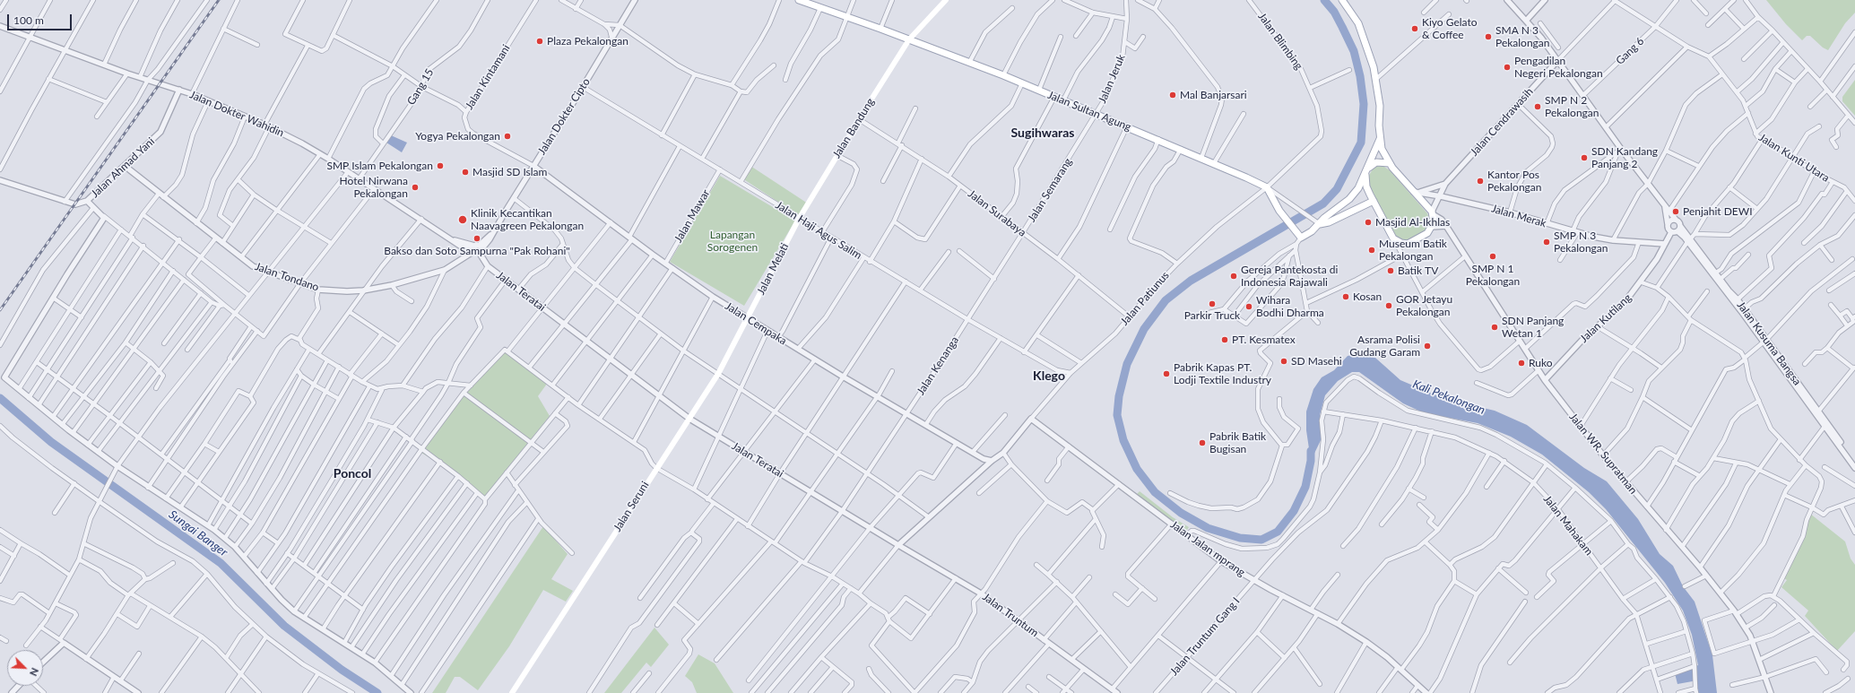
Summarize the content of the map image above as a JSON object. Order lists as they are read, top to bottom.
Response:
{
  "streets": {
    "main road": [
      "Jalan Sultan Agung",
      "Jalan Bandung",
      "Jalan Melati",
      "Jalan Seruni"
    ],
    "street": [
      "Jalan Blimbing",
      "Gang 6",
      "Jalan Kintamani",
      "Jalan Jeruk",
      "Gang 15",
      "Jalan Dokter Wahidin",
      "Jalan Dokter Cipto",
      "Jalan Cendrawasih",
      "Jalan Kunti Utara",
      "Jalan Ahmad Yani",
      "Jalan Semarang",
      "Jalan Surabaya",
      "Jalan Mawar",
      "Jalan Merak",
      "Jalan Haji Agus Salim",
      "Jalan Tondano",
      "Jalan Teratai",
      "Jalan Patiunus",
      "Jalan Kutilang",
      "Jalan Cempaka",
      "Jalan Kusuma Bangsa",
      "Jalan Kenanga",
      "Jalan WR. Supratman",
      "Jalan Mahakam",
      "Jalan Jalan mprang",
      "Jalan Truntum",
      "Jalan Truntum Gang I"
    ]
  },
  "crossings": [
    ["Jalan Blimbing", "Jalan Sultan Agung"],
    ["Jalan Blimbing", "Jalan Patiunus"],
    ["Gang 6", "Jalan Kunti Utara"],
    ["Gang 6", "Jalan Kusuma Bangsa"],
    ["Jalan Kintamani", "Jalan Dokter Cipto"],
    ["Jalan Kintamani", "Jalan Cempaka"],
    ["Jalan Jeruk", "Jalan Sultan Agung"],
    ["Jalan Jeruk", "Jalan Semarang"],
    ["Gang 15", "Jalan Dokter Wahidin"],
    ["Jalan Sultan Agung", "Jalan Bandung"],
    ["Jalan Sultan Agung", "Jalan Semarang"],
    ["Jalan Sultan Agung", "Jalan Patiunus"],
    ["Jalan Dokter Wahidin", "Jalan Dokter Cipto"],
    ["Jalan Dokter Wahidin", "Jalan Ahmad Yani"],
    ["Jalan Dokter Wahidin", "Jalan Tondano"],
    ["Jalan Dokter Wahidin", "Jalan Teratai"],
    ["Jalan Dokter Cipto", "Jalan Haji Agus Salim"],
    ["Jalan Dokter Cipto", "Jalan Tondano"],
    ["Jalan Dokter Cipto", "Jalan Teratai"],
    ["Jalan Dokter Cipto", "Jalan Cempaka"],
    ["Jalan Cendrawasih", "Jalan Merak"],
    ["Jalan Cendrawasih", "Jalan Kusuma Bangsa"],
    ["Jalan Cendrawasih", "Jalan WR. Supratman"],
    ["Jalan Bandung", "Jalan Surabaya"],
    ["Jalan Bandung", "Jalan Haji Agus Salim"],
    ["Jalan Bandung", "Jalan Melati"],
    ["Jalan Ahmad Yani", "Jalan Tondano"],
    ["Jalan Semarang", "Jalan Surabaya"],
    ["Jalan Semarang", "Jalan Haji Agus Salim"],
    ["Jalan Semarang", "Jalan Kenanga"],
    ["Jalan Surabaya", "Jalan Patiunus"],
    ["Jalan Mawar", "Jalan Haji Agus Salim"],
    ["Jalan Mawar", "Jalan Cempaka"],
    ["Jalan Merak", "Jalan Kutilang"],
    ["Jalan Haji Agus Salim", "Jalan Melati"],
    ["Jalan Haji Agus Salim", "Jalan Patiunus"],
    ["Jalan Haji Agus Salim", "Jalan Kenanga"],
    ["Jalan Melati", "Jalan Cempaka"],
    ["Jalan Melati", "Jalan Seruni"],
    ["Jalan Tondano", "Jalan Teratai"],
    ["Jalan Teratai", "Jalan Kenanga"],
    ["Jalan Teratai", "Jalan Seruni"],
    ["Jalan Teratai", "Jalan Truntum"],
    ["Jalan Patiunus", "Jalan Jalan mprang"],
    ["Jalan Kutilang", "Jalan WR. Supratman"],
    ["Jalan Cempaka", "Jalan Kenanga"],
    ["Jalan Cempaka", "Jalan Seruni"],
    ["Jalan Mahakam", "Jalan Truntum Gang I"],
    ["Jalan Jalan mprang", "Jalan Truntum Gang I"]
  ],
  "districts": ["Sugihwaras", "Klego", "Poncol"],
  "water": ["Kali Pekalongan", "Sungai Banger"],
  "parks": ["Lapangan Sorogenen"],
  "places": [
    "Kiyo Gelato & Coffee",
    "SMA N 3 Pekalongan",
    "Plaza Pekalongan",
    "Pengadilan Negeri Pekalongan",
    "Mal Banjarsari",
    "SMP N 2 Pekalongan",
    "Yogya Pekalongan",
    "SDN Kandang Panjang 2",
    "SMP Islam Pekalongan",
    "Masjid SD Islam",
    "Kantor Pos Pekalongan",
    "Hotel Nirwana Pekalongan",
    "Penjahit DEWI",
    "Klinik Kecantikan Naavagreen Pekalongan",
    "Masjid Al-Ikhlas",
    "Bakso dan Soto Sampurna \"Pak Rohani\"",
    "SMP N 3 Pekalongan",
    "Museum Batik Pekalongan",
    "SMP N 1 Pekalongan",
    "Batik TV",
    "Gereja Pantekosta di Indonesia Rajawali",
    "Kosan",
    "Parkir Truck",
    "GOR Jetayu Pekalongan",
    "Wihara Bodhi Dharma",
    "SDN Panjang Wetan 1",
    "PT. Kesmatex",
    "Asrama Polisi Gudang Garam",
    "SD Masehi",
    "Ruko",
    "Pabrik Kapas PT. Lodji Textile Industry",
    "Pabrik Batik Bugisan"
  ],
  "scale_bar": "100 m",
  "north": "bottom right"
}
